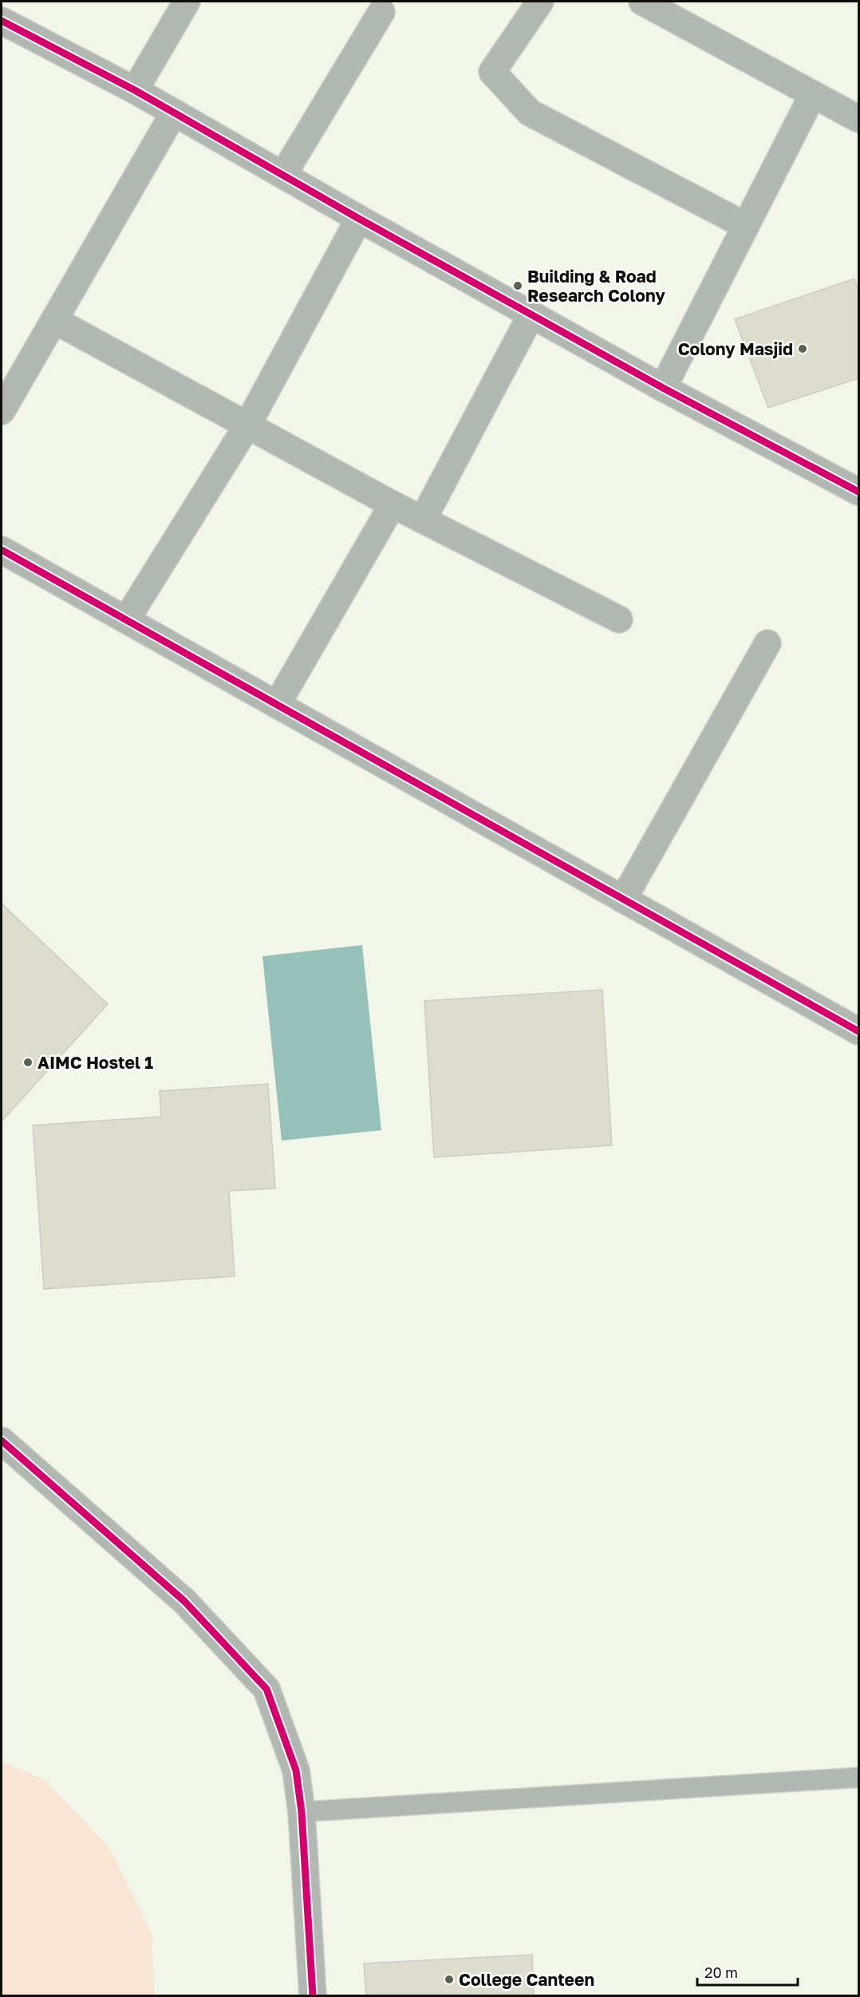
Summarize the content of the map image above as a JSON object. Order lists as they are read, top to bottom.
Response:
{
  "places": [
    "Building & Road Research Colony",
    "Colony Masjid",
    "AIMC Hostel 1",
    "College Canteen"
  ],
  "scale_bar": "20 m"
}
